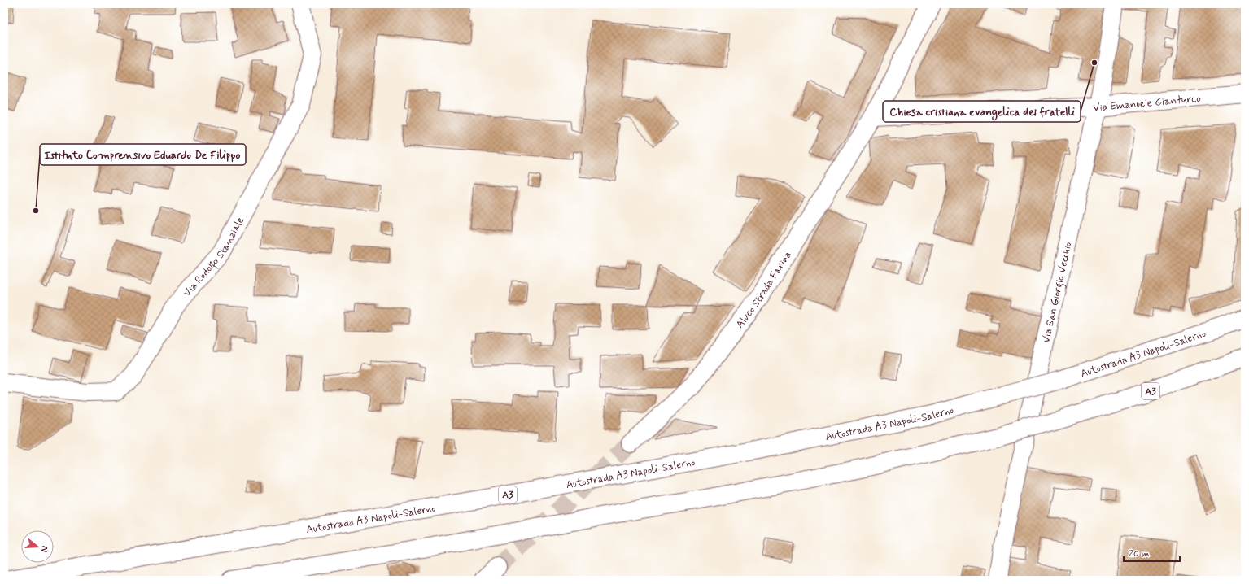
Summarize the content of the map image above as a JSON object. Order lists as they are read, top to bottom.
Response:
{
  "streets": {
    "main road": [
      "Via Emanuele Gianturco",
      "Via Rodolfo Stanziale",
      "Alveo Strada Farina",
      "Via San Giorgio Vecchio",
      "Autostrada A3 Napoli-Salerno",
      "A3"
    ]
  },
  "crossings": [
    ["Via Emanuele Gianturco", "Alveo Strada Farina"],
    ["Via Emanuele Gianturco", "Via San Giorgio Vecchio"]
  ],
  "places": ["Chiesa cristiana evangelica dei fratelli", "Istituto Comprensivo Eduardo De Filippo"],
  "scale_bar": "20 m",
  "north": "right"
}
